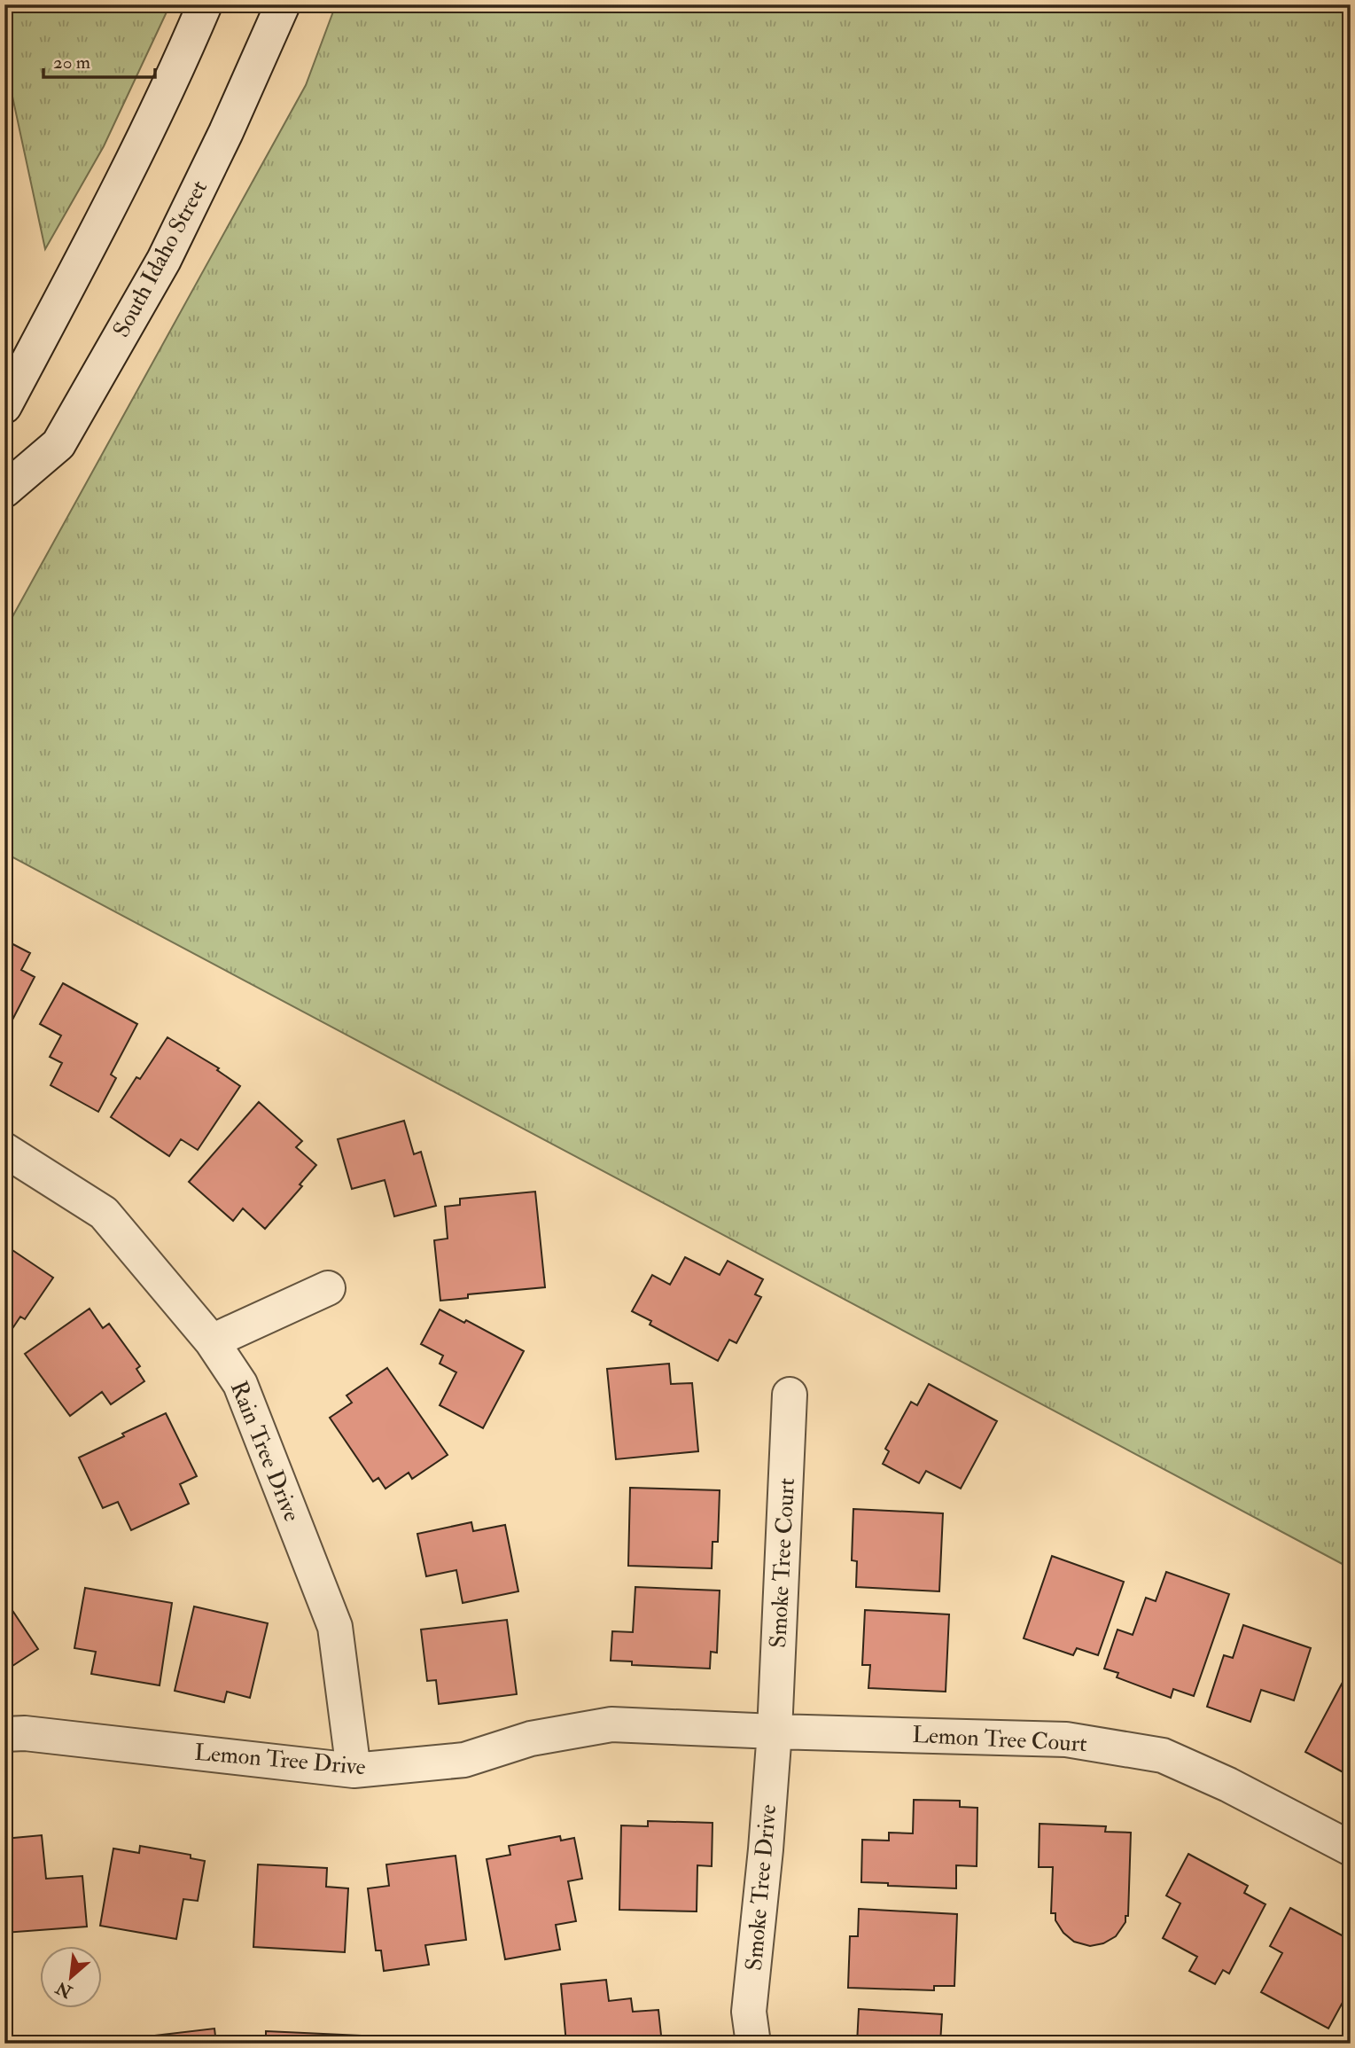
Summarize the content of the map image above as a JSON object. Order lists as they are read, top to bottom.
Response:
{
  "streets": {
    "street": [
      "South Idaho Street",
      "Rain Tree Drive",
      "Smoke Tree Court",
      "Lemon Tree Court",
      "Lemon Tree Drive",
      "Smoke Tree Drive"
    ]
  },
  "crossings": [
    ["Rain Tree Drive", "Lemon Tree Drive"],
    ["Smoke Tree Court", "Lemon Tree Court"],
    ["Smoke Tree Court", "Lemon Tree Drive"],
    ["Smoke Tree Court", "Smoke Tree Drive"],
    ["Lemon Tree Court", "Lemon Tree Drive"],
    ["Lemon Tree Court", "Smoke Tree Drive"],
    ["Lemon Tree Drive", "Smoke Tree Drive"]
  ],
  "scale_bar": "20 m",
  "north": "bottom left"
}
